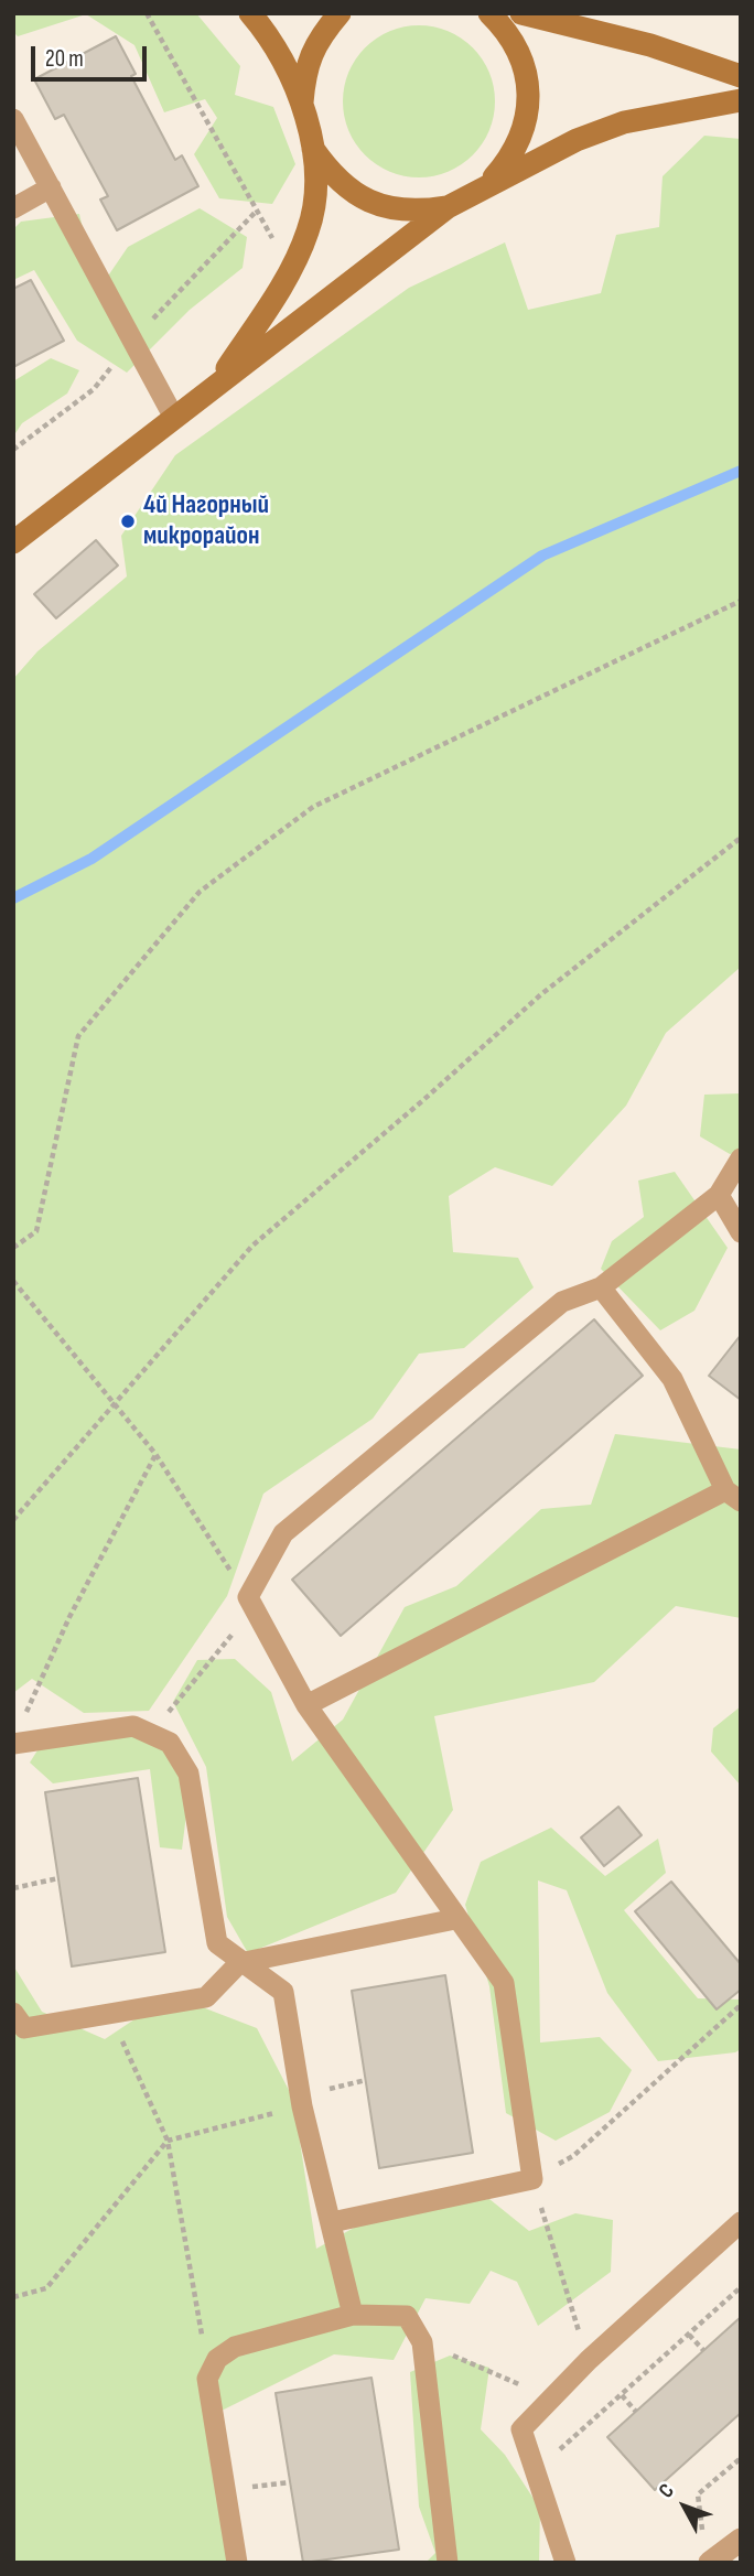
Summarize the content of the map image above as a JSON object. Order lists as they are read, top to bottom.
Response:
{
  "places": ["4й Нагорный микрорайон"],
  "scale_bar": "20 m",
  "north": "top left"
}
